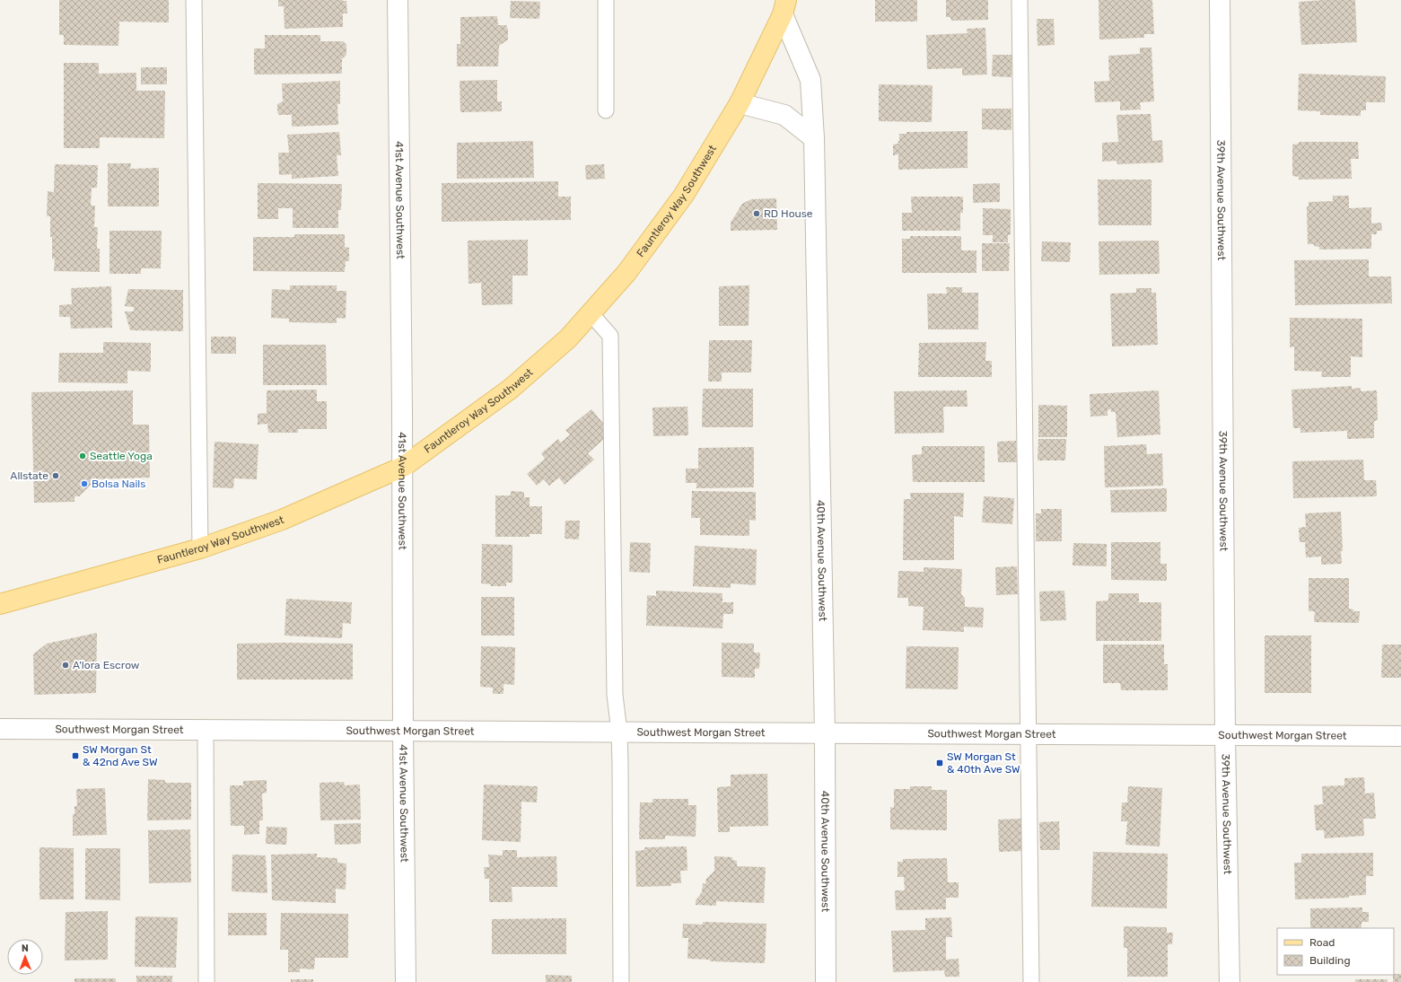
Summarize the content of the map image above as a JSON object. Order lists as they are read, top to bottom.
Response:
{
  "streets": {
    "main road": ["Fauntleroy Way Southwest"],
    "street": [
      "41st Avenue Southwest",
      "39th Avenue Southwest",
      "40th Avenue Southwest",
      "Southwest Morgan Street"
    ]
  },
  "crossings": [
    ["41st Avenue Southwest", "Fauntleroy Way Southwest"],
    ["41st Avenue Southwest", "Southwest Morgan Street"],
    ["Fauntleroy Way Southwest", "40th Avenue Southwest"],
    ["39th Avenue Southwest", "Southwest Morgan Street"],
    ["40th Avenue Southwest", "Southwest Morgan Street"]
  ],
  "places": {
    "other": [
      "RD House",
      "Seattle Yoga",
      "Allstate",
      "Bolsa Nails",
      "A'lora Escrow"
    ],
    "transit": ["SW Morgan St & 42nd Ave SW", "SW Morgan St & 40th Ave SW"]
  },
  "legend": ["Road", "Building"],
  "north": "top"
}
